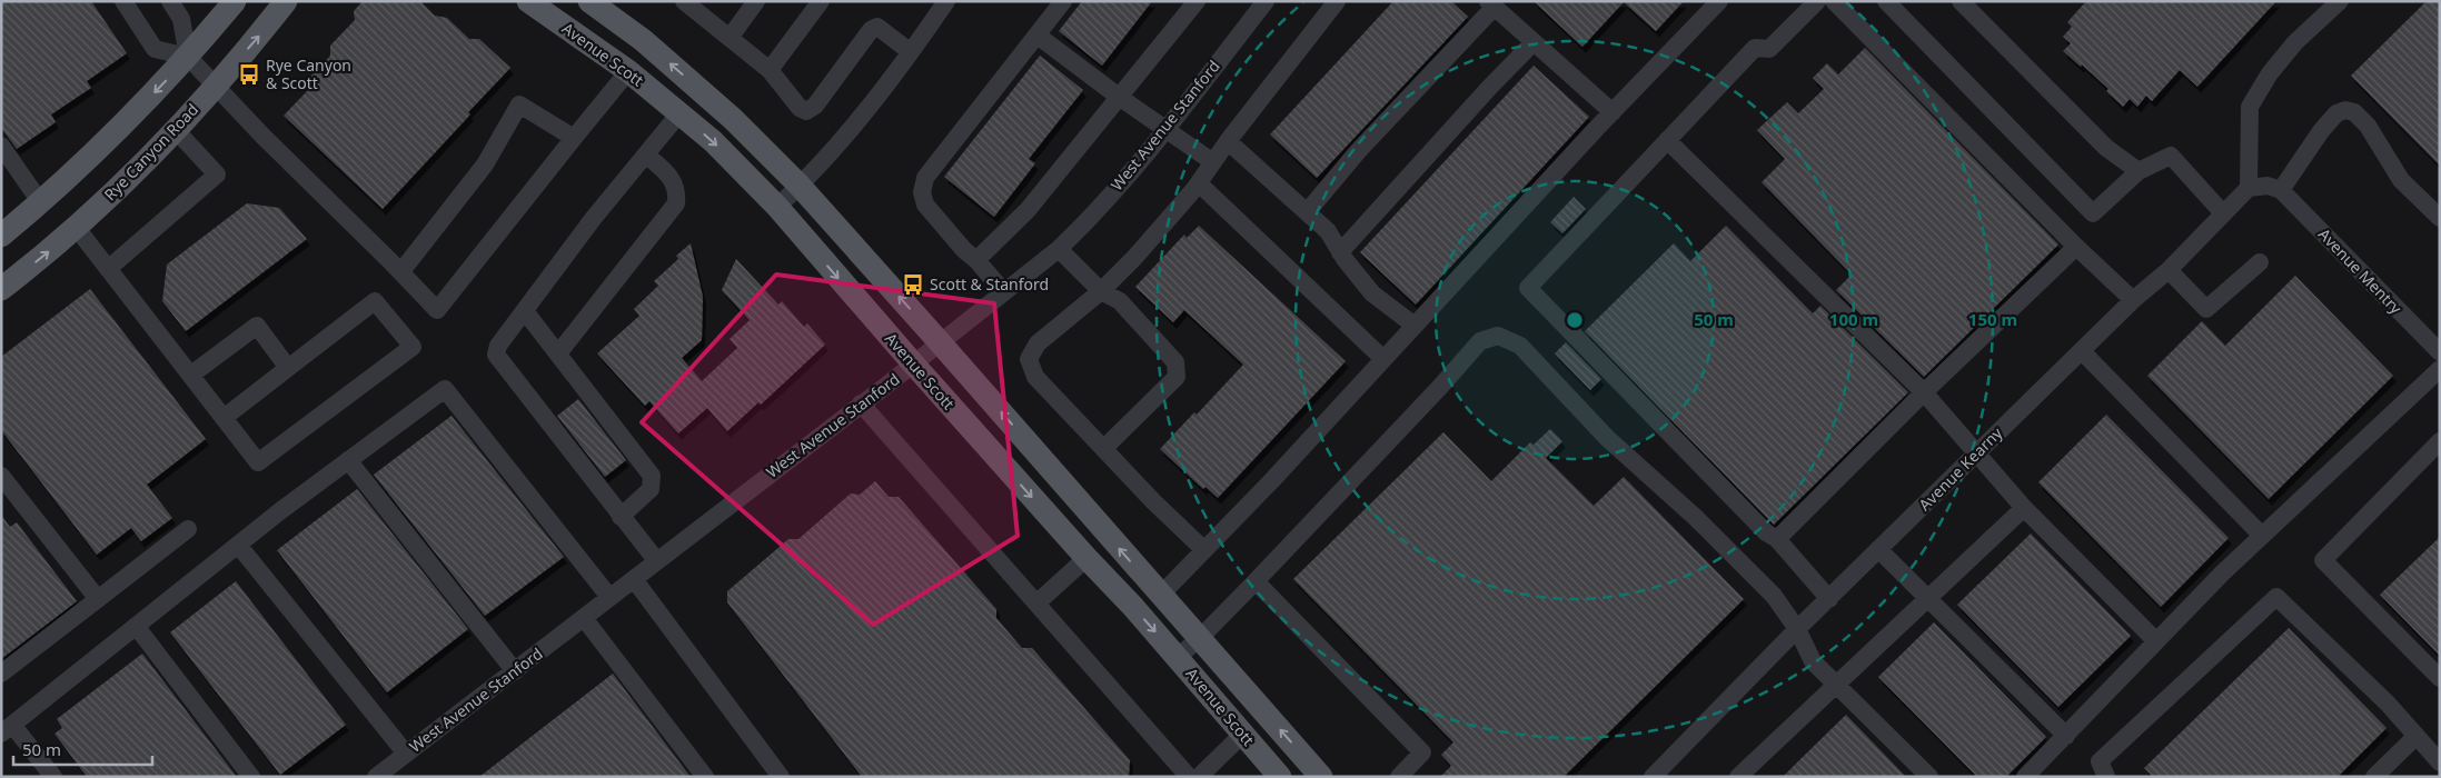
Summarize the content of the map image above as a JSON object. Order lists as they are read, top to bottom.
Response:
{
  "streets": {
    "main road": ["Avenue Scott", "Rye Canyon Road"],
    "street": ["West Avenue Stanford", "Avenue Mentry", "Avenue Kearny"]
  },
  "crossings": [
    ["Avenue Scott", "West Avenue Stanford"]
  ],
  "places": {
    "bus stop": ["Rye Canyon & Scott", "Scott & Stanford"]
  },
  "scale_bar": "50 m",
  "rings": ["50 m", "100 m", "150 m"]
}
